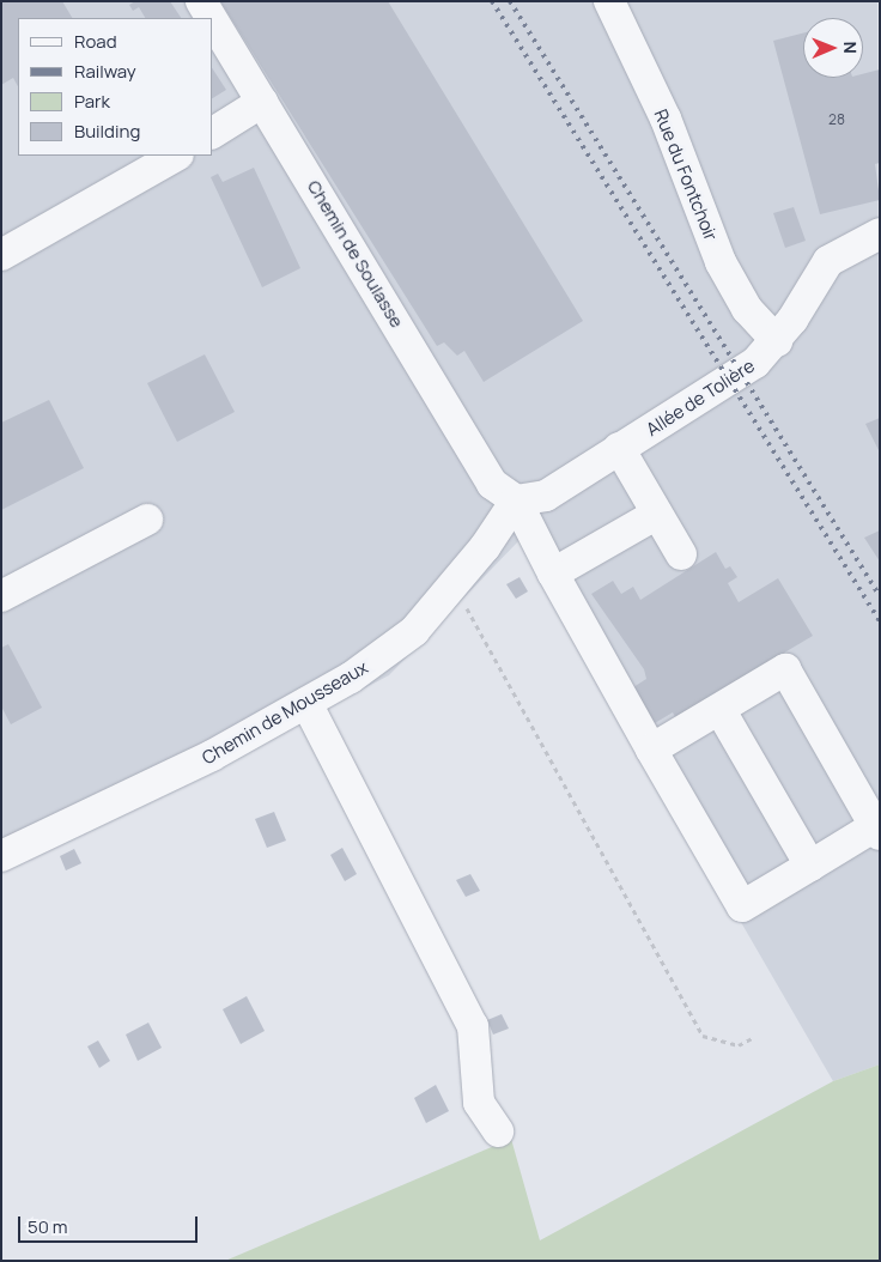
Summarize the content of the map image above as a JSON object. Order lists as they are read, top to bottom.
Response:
{
  "streets": {
    "street": [
      "Rue du Fontchoir",
      "Chemin de Soulasse",
      "Allée de Tolière",
      "Chemin de Mousseaux"
    ]
  },
  "crossings": [
    ["Rue du Fontchoir", "Allée de Tolière"],
    ["Chemin de Soulasse", "Allée de Tolière"],
    ["Chemin de Soulasse", "Chemin de Mousseaux"],
    ["Allée de Tolière", "Chemin de Mousseaux"]
  ],
  "house_numbers": ["28"],
  "legend": [
    "Road",
    "Railway",
    "Park",
    "Building"
  ],
  "scale_bar": "50 m",
  "north": "right"
}
